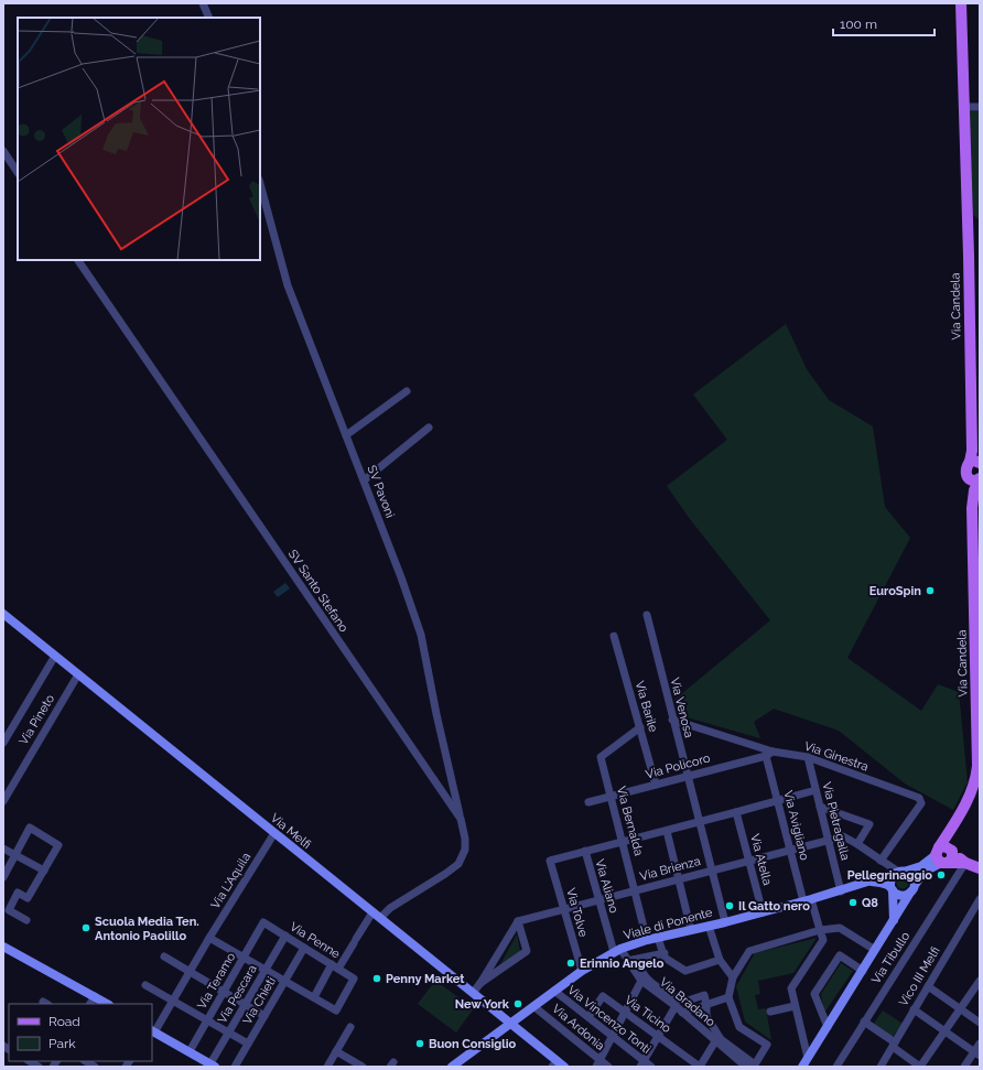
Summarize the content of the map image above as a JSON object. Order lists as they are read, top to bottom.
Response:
{
  "streets": {
    "main road": ["Via Candela", "Via Melfi", "Viale di Ponente"],
    "street": [
      "SV Pavoni",
      "SV Santo Stefano",
      "Via Barile",
      "Via Venosa",
      "Via Pineto",
      "Via Ginestra",
      "Via Policoro",
      "Via Bernalda",
      "Via Pietragalla",
      "Via Avigliano",
      "Via Atella",
      "Via Brienza",
      "Via L'Aquila",
      "Via Aliano",
      "Via Tolve",
      "Via Penne",
      "Via Tibullo",
      "Vico III Melfi",
      "Via Teramo",
      "Via Pescara",
      "Via Chieti",
      "Via Bradano",
      "Via Ticino",
      "Via Vincenzo Tonti",
      "Via Ardonia"
    ]
  },
  "crossings": [
    ["Via Candela", "Viale di Ponente"],
    ["SV Pavoni", "SV Santo Stefano"],
    ["SV Santo Stefano", "Via Melfi"],
    ["SV Santo Stefano", "Via Penne"],
    ["Via Barile", "Via Policoro"],
    ["Via Barile", "Via Bernalda"],
    ["Via Venosa", "Via Ginestra"],
    ["Via Venosa", "Via Policoro"],
    ["Via Venosa", "Via Brienza"],
    ["Via Pineto", "Via Melfi"],
    ["Via Ginestra", "Via Policoro"],
    ["Via Ginestra", "Via Pietragalla"],
    ["Via Ginestra", "Via Avigliano"],
    ["Via Ginestra", "Via Brienza"],
    ["Via Policoro", "Via Bernalda"],
    ["Via Policoro", "Via Avigliano"],
    ["Via Bernalda", "Via Brienza"],
    ["Via Bernalda", "Viale di Ponente"],
    ["Via Pietragalla", "Via Brienza"],
    ["Via Pietragalla", "Viale di Ponente"],
    ["Via Avigliano", "Via Brienza"],
    ["Via Avigliano", "Viale di Ponente"],
    ["Via Melfi", "Via L'Aquila"],
    ["Via Melfi", "Viale di Ponente"],
    ["Via Atella", "Via Brienza"],
    ["Via Atella", "Viale di Ponente"],
    ["Via Brienza", "Via Aliano"],
    ["Via Brienza", "Via Tolve"],
    ["Via Brienza", "Viale di Ponente"],
    ["Via Aliano", "Via Tolve"],
    ["Via Aliano", "Viale di Ponente"],
    ["Via Aliano", "Via Bradano"],
    ["Via Tolve", "Viale di Ponente"],
    ["Viale di Ponente", "Via Bradano"],
    ["Viale di Ponente", "Via Vincenzo Tonti"],
    ["Viale di Ponente", "Via Ardonia"],
    ["Via Penne", "Via Teramo"],
    ["Via Penne", "Via Pescara"],
    ["Via Penne", "Via Chieti"],
    ["Via Ticino", "Via Vincenzo Tonti"]
  ],
  "places": [
    "EuroSpin",
    "Pellegrinaggio",
    "Q8",
    "Il Gatto nero",
    "Scuola Media Ten. Antonio Paolillo",
    "Erinnio Angelo",
    "Penny Market",
    "New York",
    "Buon Consiglio"
  ],
  "legend": ["Road", "Park"],
  "scale_bar": "100 m"
}
